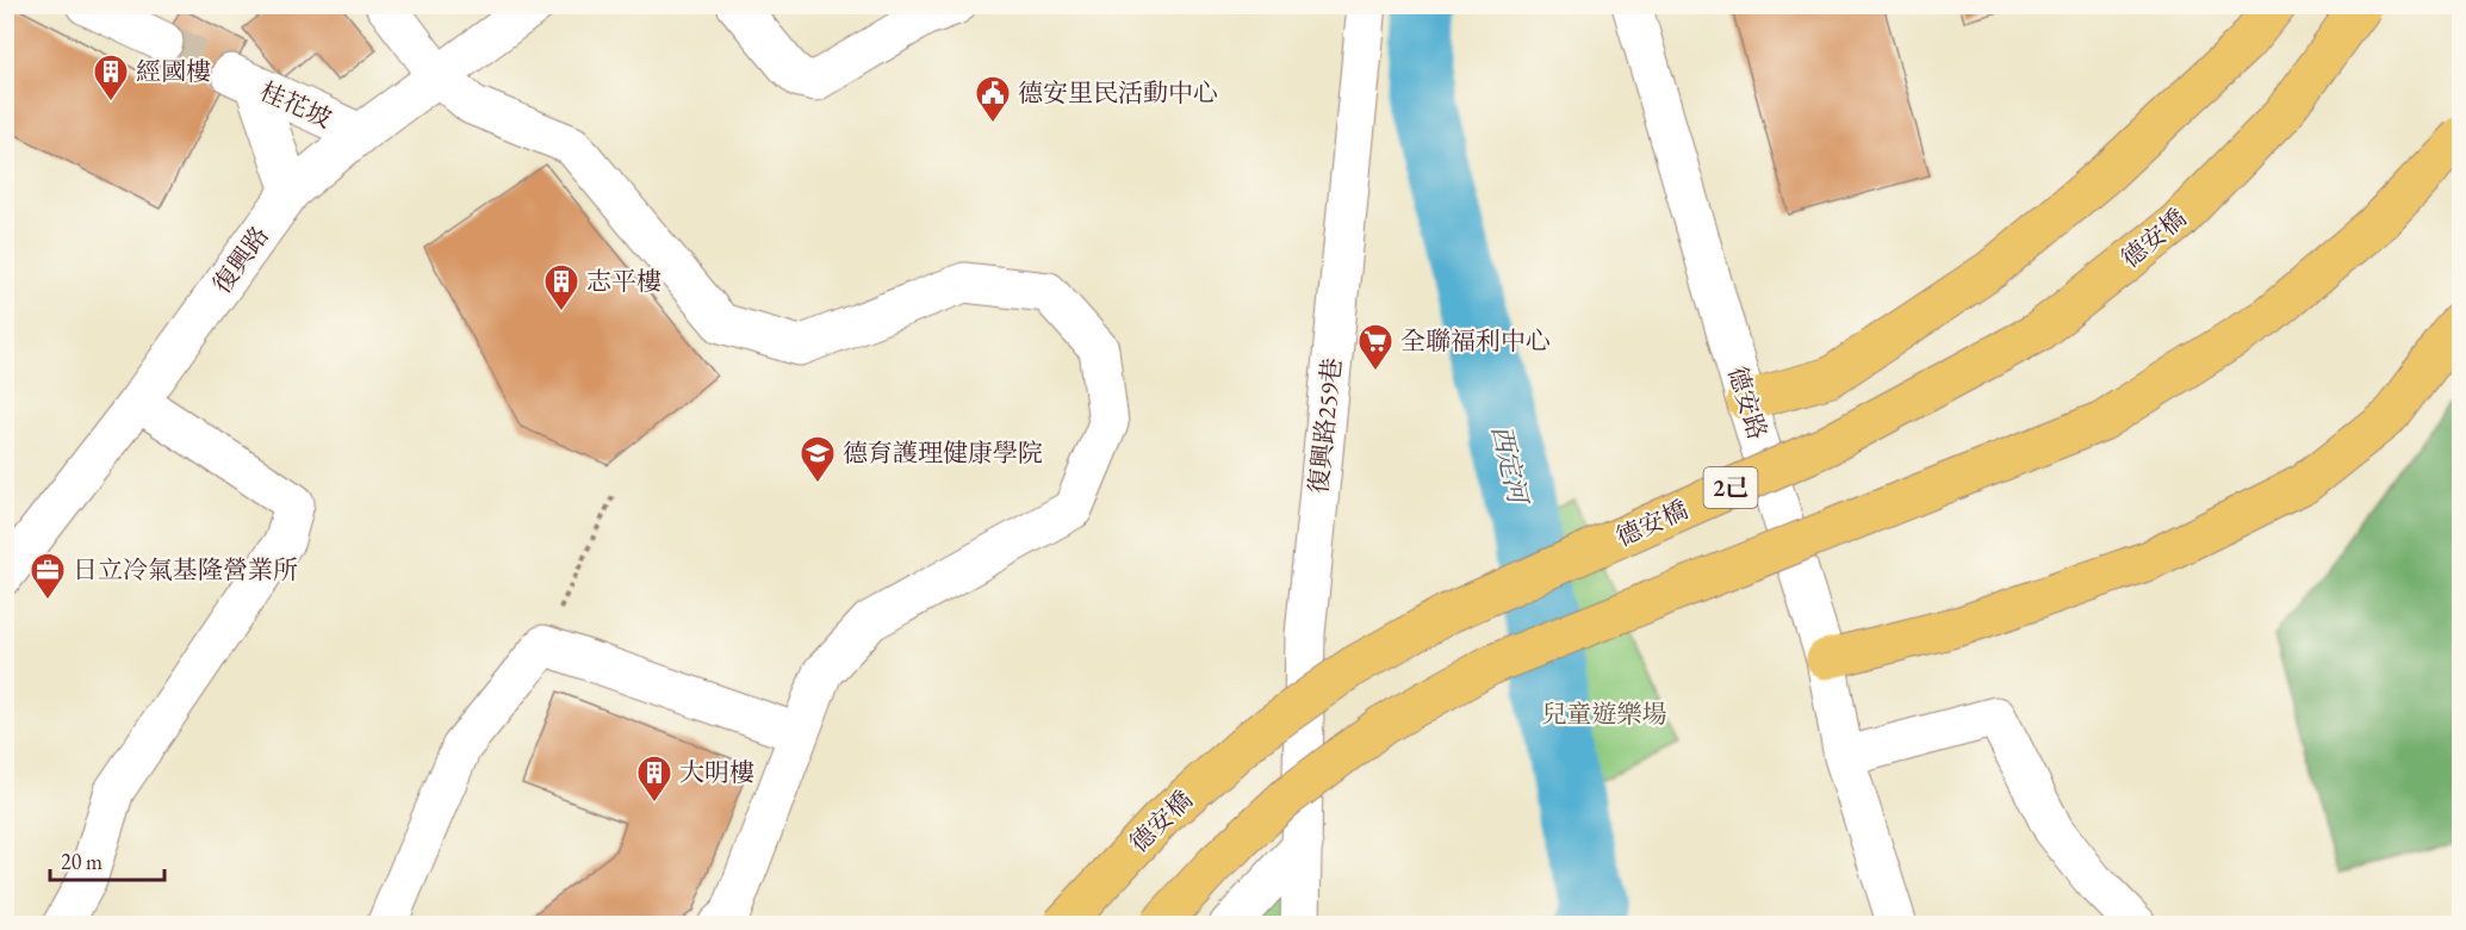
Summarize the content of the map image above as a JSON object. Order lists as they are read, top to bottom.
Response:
{
  "streets": {
    "main road": ["德安橋", "2己"],
    "street": [
      "桂花坡",
      "復興路",
      "德安路",
      "復興路259巷"
    ]
  },
  "crossings": [
    ["桂花坡", "復興路"]
  ],
  "water": ["西定河"],
  "parks": ["兒童遊樂場"],
  "places": {
    "building": ["經國樓", "志平樓", "大明樓"],
    "public building": ["德安里民活動中心"],
    "supermarket": ["全聯福利中心"],
    "school or university": ["德育護理健康學院"],
    "office": ["日立冷氣基隆營業所"]
  },
  "scale_bar": "20 m"
}
